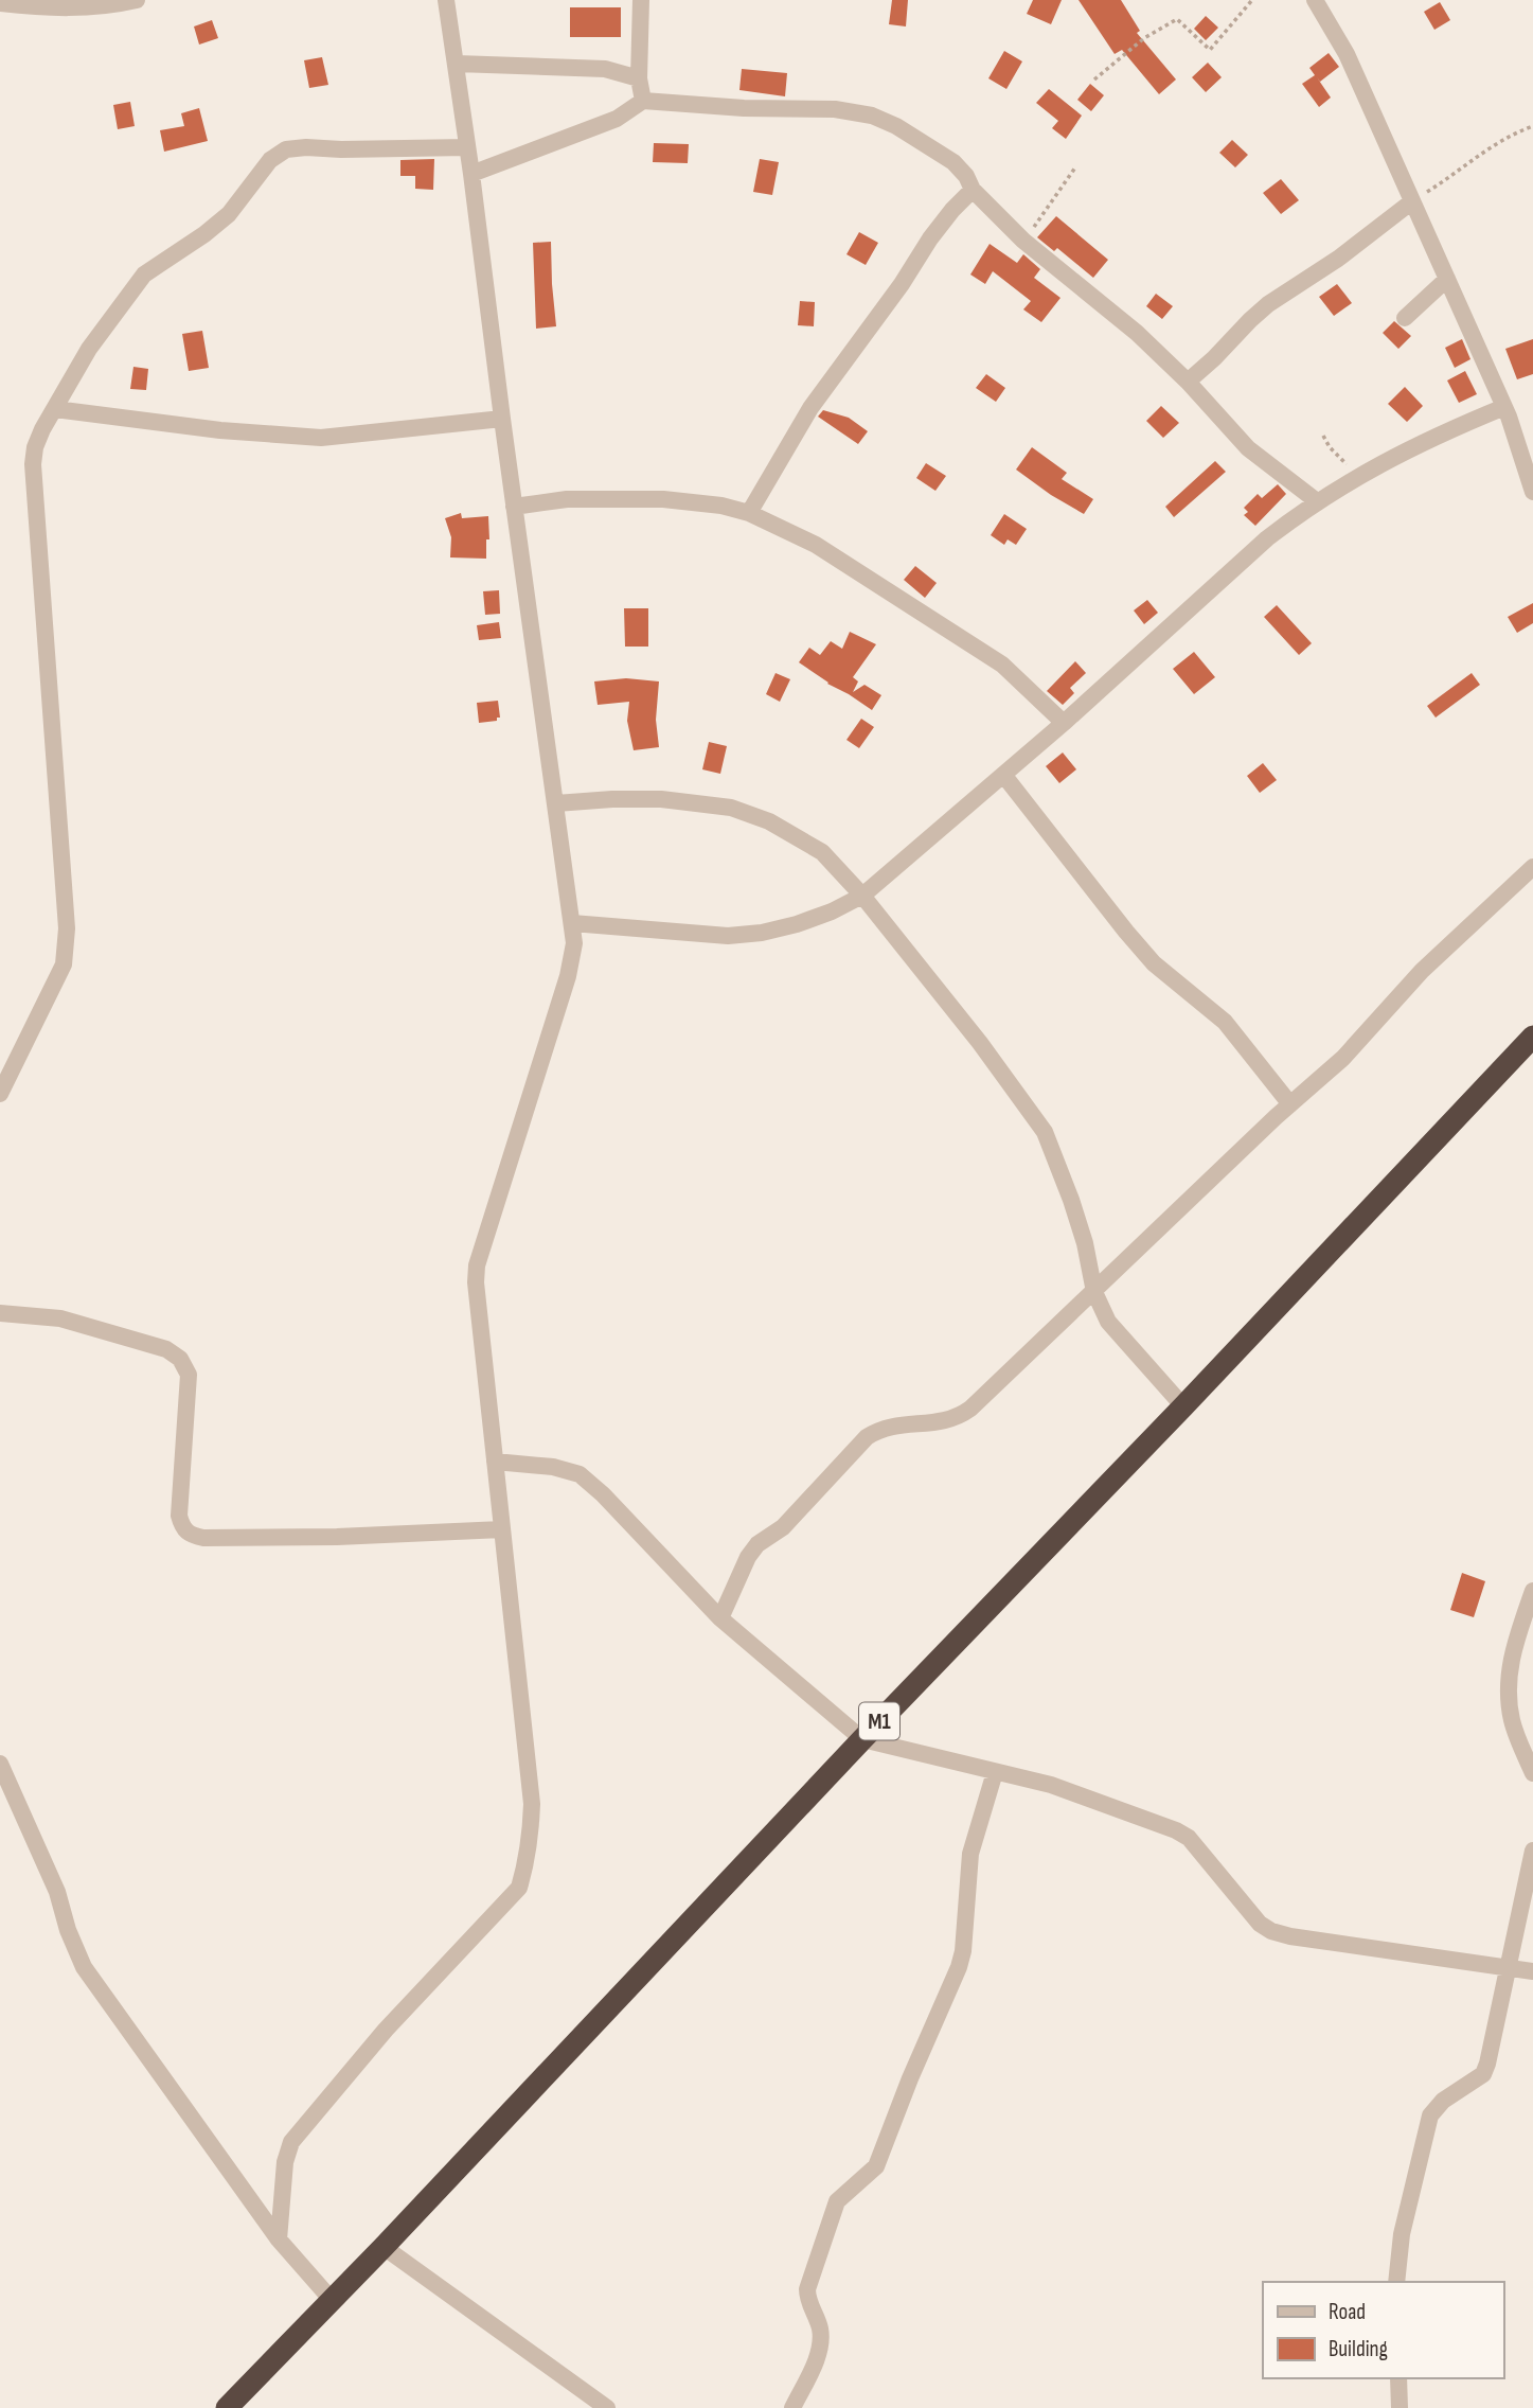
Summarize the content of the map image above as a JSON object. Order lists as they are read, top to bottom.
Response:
{
  "streets": {
    "highway": ["M1"]
  },
  "legend": ["Road", "Building"]
}
